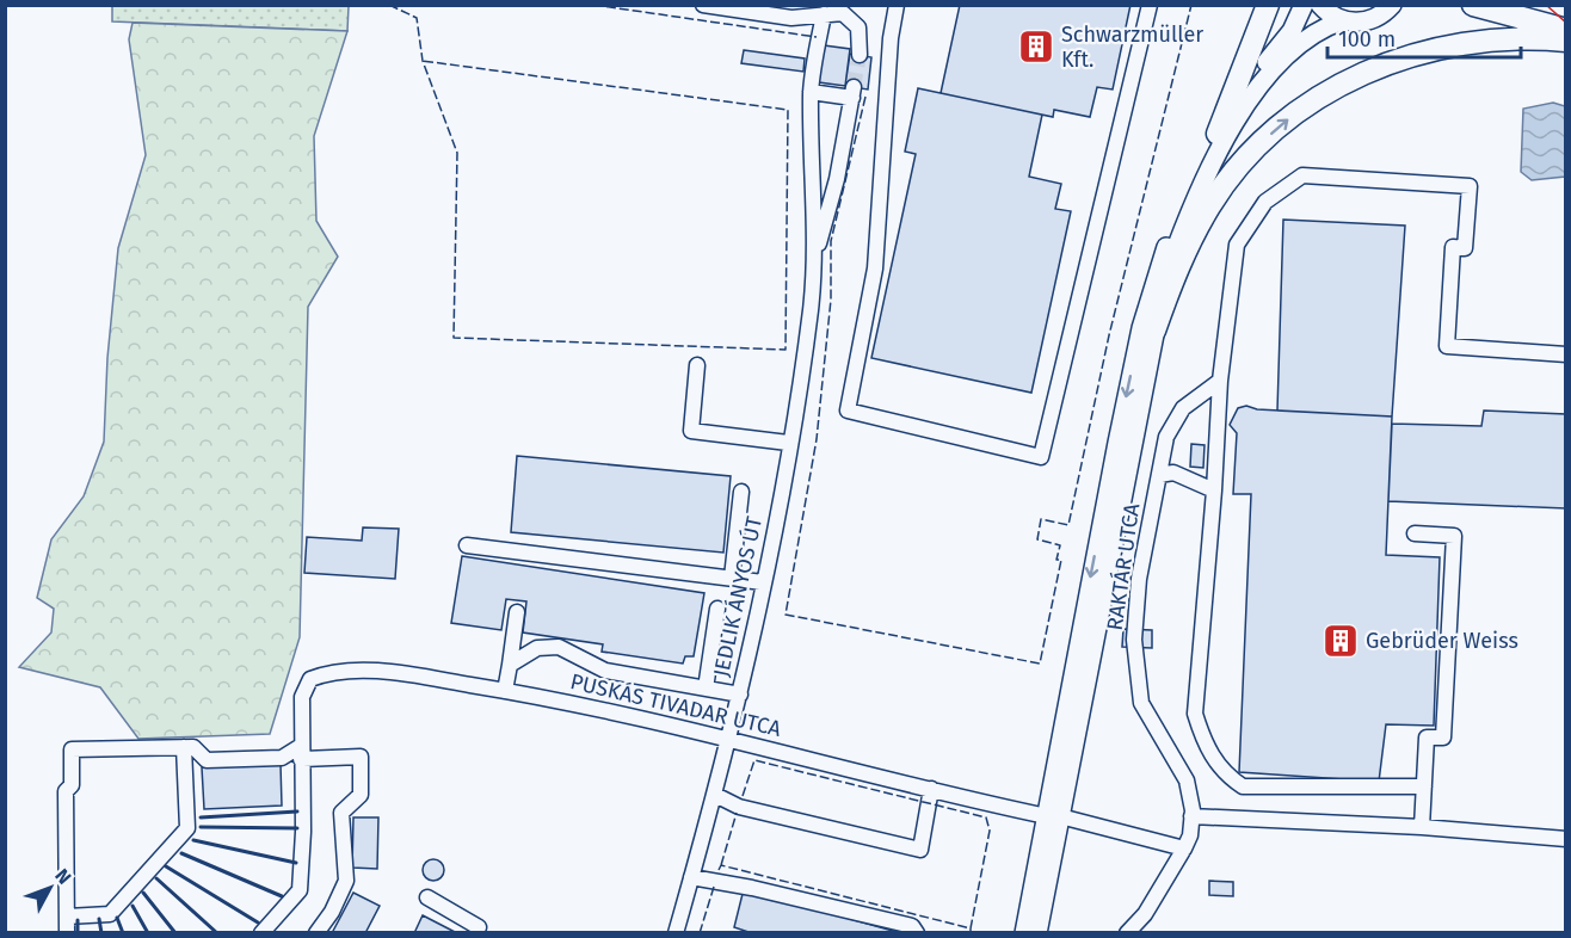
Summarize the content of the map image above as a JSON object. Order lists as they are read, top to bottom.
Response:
{
  "streets": {
    "street": ["RAKTÁR UTCA", "JEDLIK ÁNYOS ÚT", "PUSKÁS TIVADAR UTCA"]
  },
  "crossings": [
    ["RAKTÁR UTCA", "PUSKÁS TIVADAR UTCA"],
    ["JEDLIK ÁNYOS ÚT", "PUSKÁS TIVADAR UTCA"]
  ],
  "places": {
    "building": ["Schwarzmüller Kft.", "Gebrüder Weiss"]
  },
  "scale_bar": "100 m",
  "north": "top right"
}
